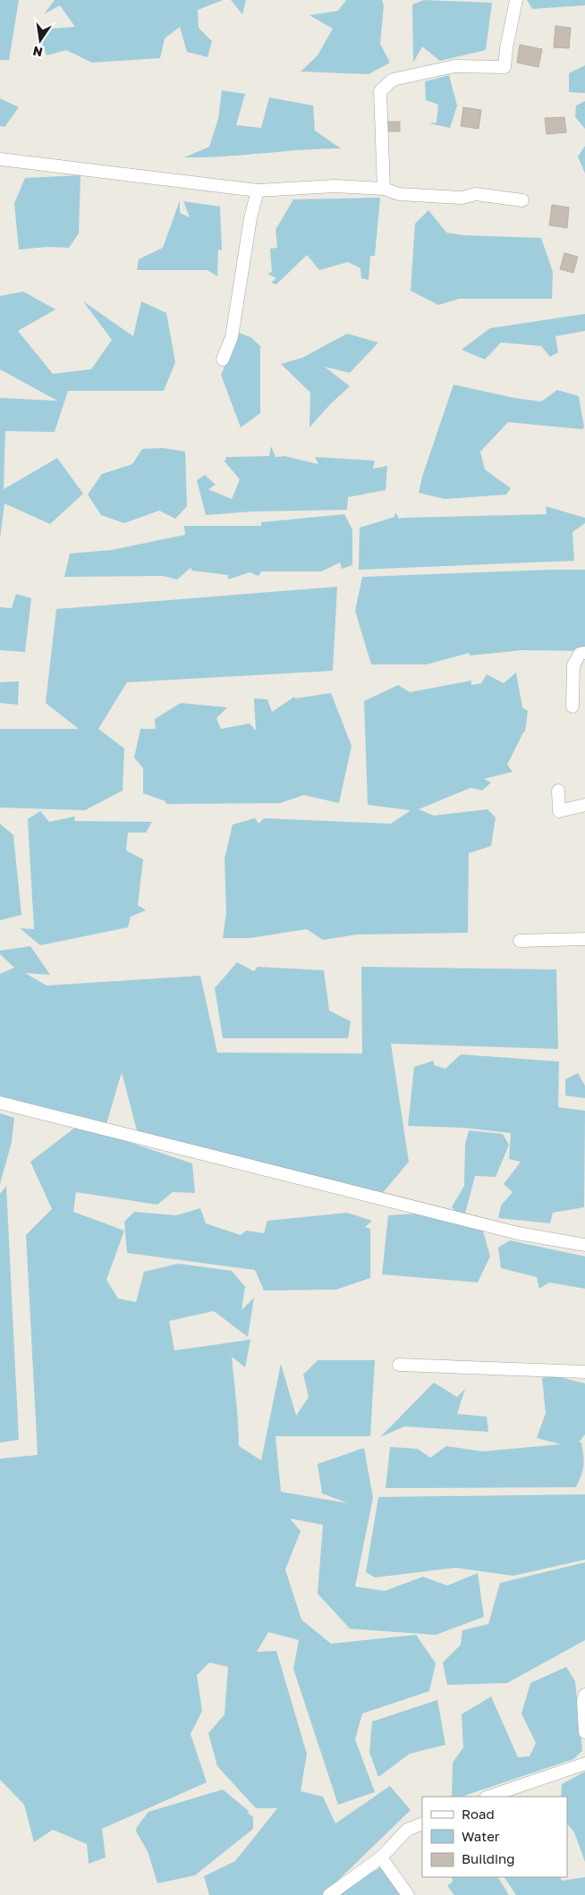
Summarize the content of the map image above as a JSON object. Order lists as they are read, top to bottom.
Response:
{
  "legend": ["Road", "Water", "Building"],
  "north": "bottom"
}
